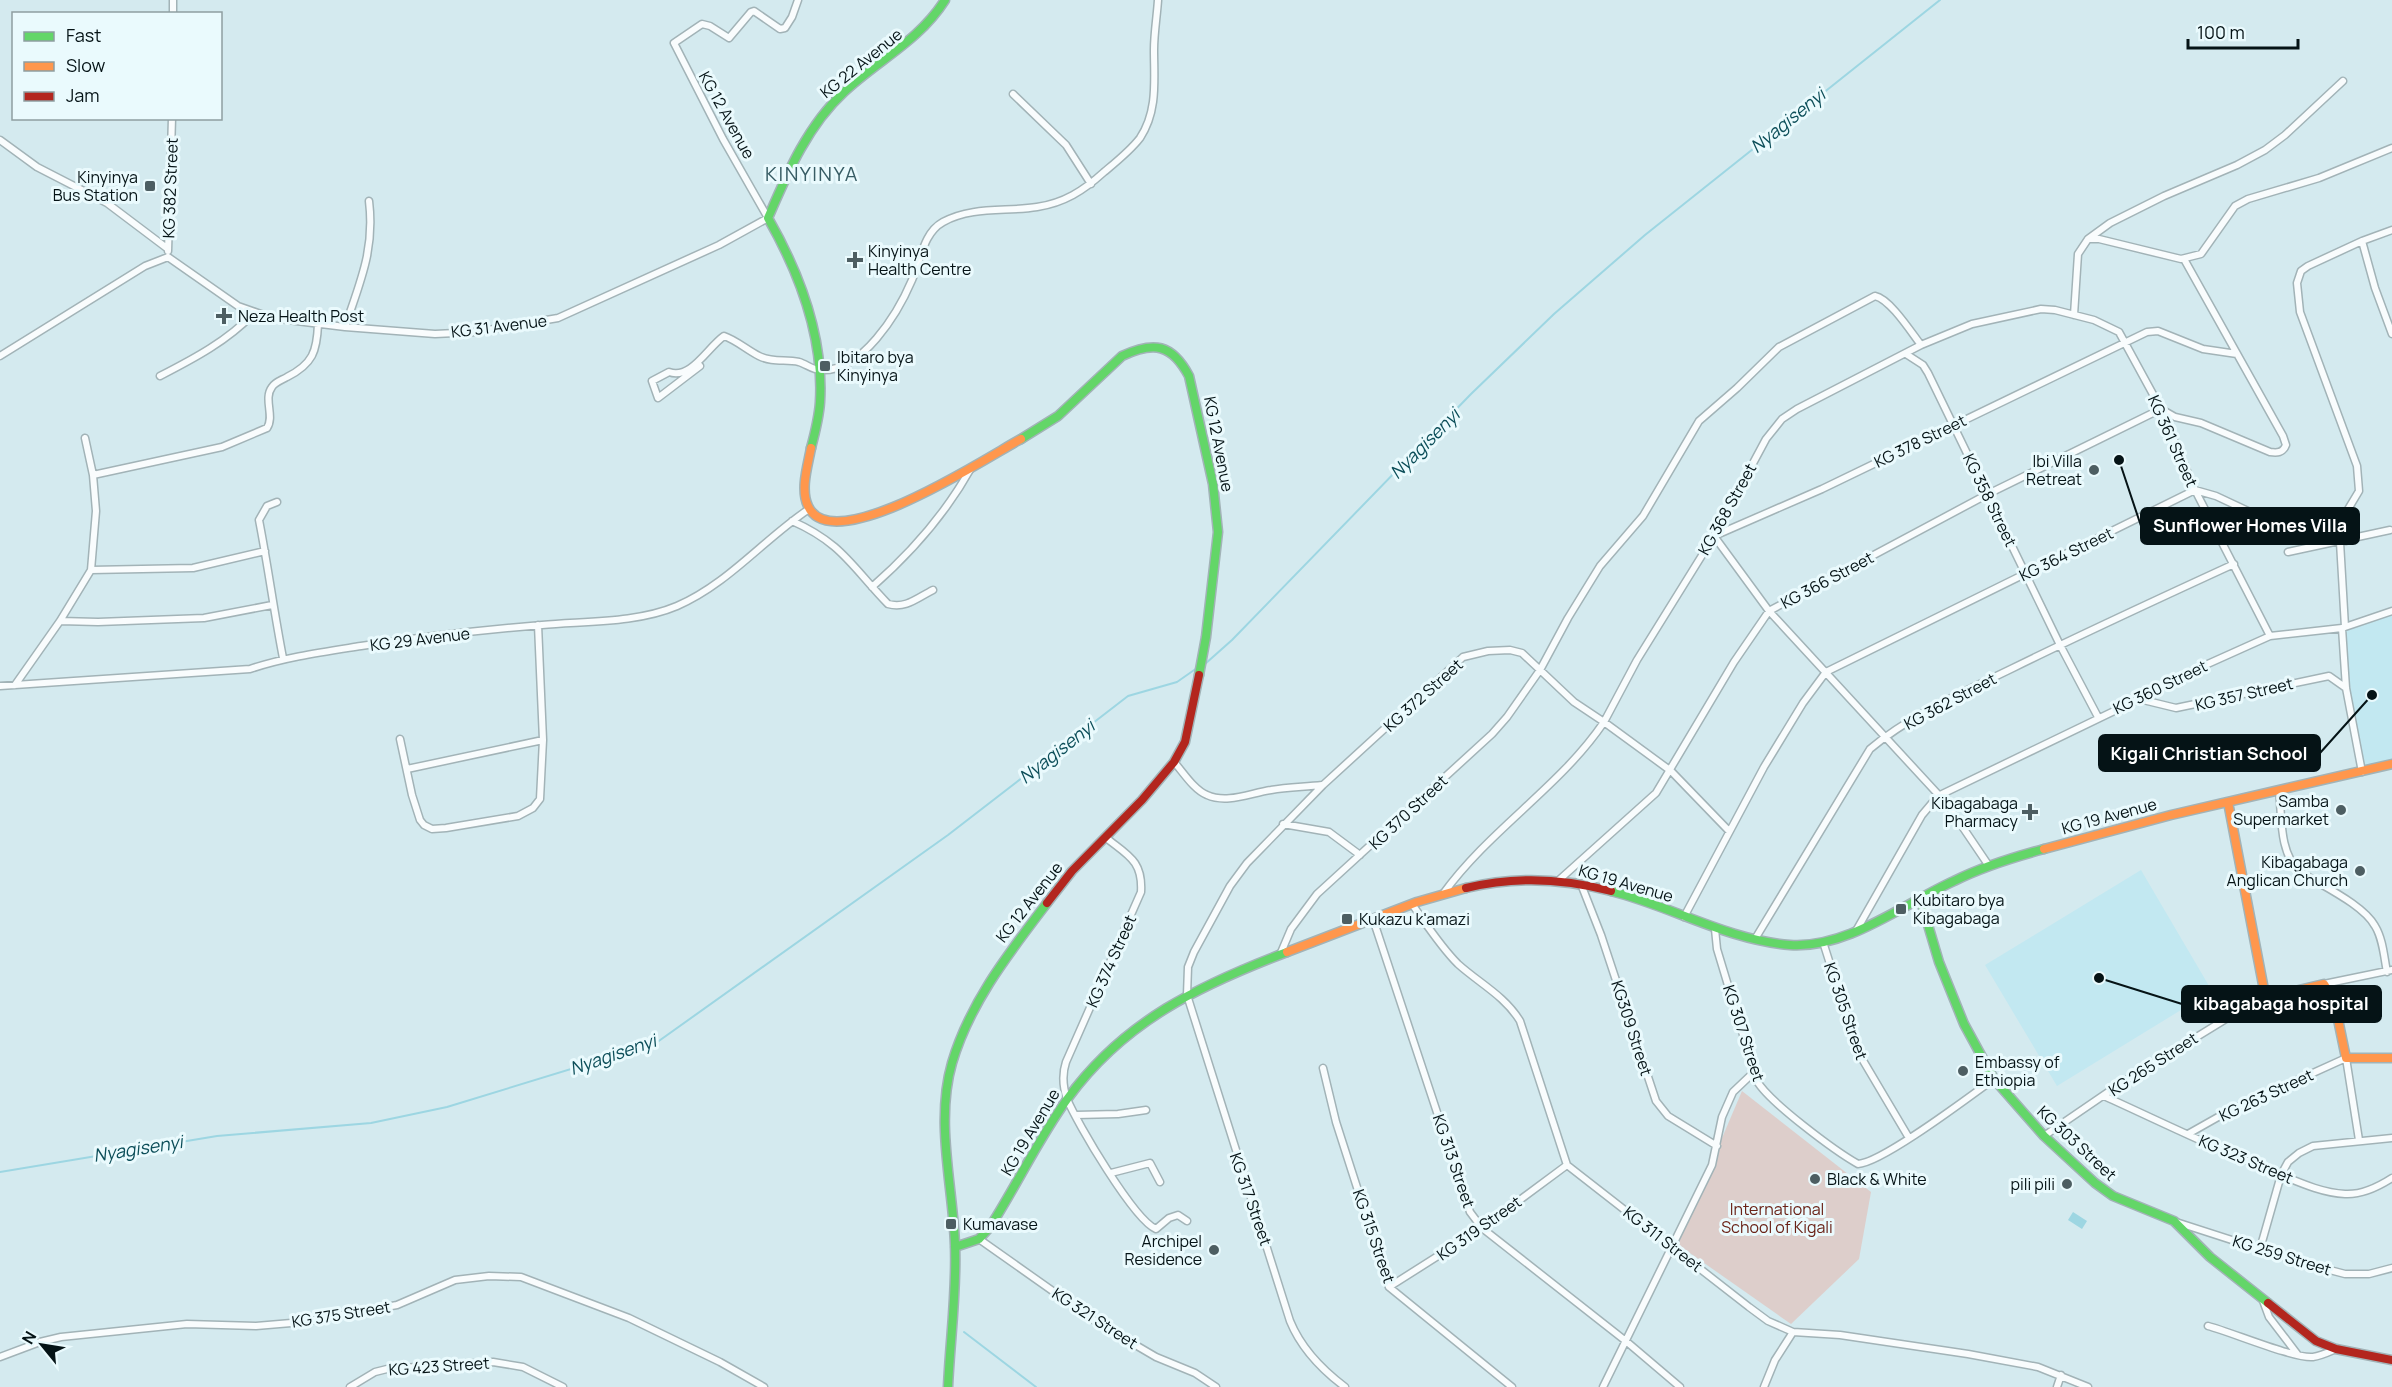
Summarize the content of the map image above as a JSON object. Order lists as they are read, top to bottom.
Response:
{
  "streets": {
    "street": [
      "KG 22 Avenue",
      "KG 12 Avenue",
      "KG 382 Street",
      "KG 31 Avenue",
      "KG 378 Street",
      "KG 361 Street",
      "KG 358 Street",
      "KG 368 Street",
      "KG 364 Street",
      "KG 366 Street",
      "KG 29 Avenue",
      "KG 360 Street",
      "KG 357 Street",
      "KG 372 Street",
      "KG 362 Street",
      "KG 370 Street",
      "KG 19 Avenue",
      "KG 374 Street",
      "KG 305 Street",
      "KG309 Street",
      "KG 307 Street",
      "KG 265 Street",
      "KG 263 Street",
      "KG 303 Street",
      "KG 323 Street",
      "KG 313 Street",
      "KG 317 Street",
      "KG 319 Street",
      "KG 315 Street",
      "KG 311 Street",
      "KG 259 Street",
      "KG 375 Street",
      "KG 321 Street",
      "KG 423 Street"
    ]
  },
  "crossings": [
    ["KG 22 Avenue", "KG 12 Avenue"],
    ["KG 22 Avenue", "KG 31 Avenue"],
    ["KG 12 Avenue", "KG 31 Avenue"],
    ["KG 12 Avenue", "KG 29 Avenue"],
    ["KG 12 Avenue", "KG 374 Street"],
    ["KG 382 Street", "KG 31 Avenue"],
    ["KG 378 Street", "KG 361 Street"],
    ["KG 378 Street", "KG 358 Street"],
    ["KG 378 Street", "KG 368 Street"],
    ["KG 361 Street", "KG 368 Street"],
    ["KG 361 Street", "KG 364 Street"],
    ["KG 361 Street", "KG 366 Street"],
    ["KG 361 Street", "KG 360 Street"],
    ["KG 361 Street", "KG 362 Street"],
    ["KG 358 Street", "KG 368 Street"],
    ["KG 358 Street", "KG 364 Street"],
    ["KG 358 Street", "KG 366 Street"],
    ["KG 358 Street", "KG 360 Street"],
    ["KG 358 Street", "KG 362 Street"],
    ["KG 368 Street", "KG 372 Street"],
    ["KG 368 Street", "KG 370 Street"],
    ["KG 368 Street", "KG 19 Avenue"],
    ["KG 364 Street", "KG 372 Street"],
    ["KG 364 Street", "KG 19 Avenue"],
    ["KG 366 Street", "KG 372 Street"],
    ["KG 366 Street", "KG 19 Avenue"],
    ["KG 360 Street", "KG 357 Street"],
    ["KG 360 Street", "KG 19 Avenue"],
    ["KG 372 Street", "KG 370 Street"],
    ["KG 372 Street", "KG 19 Avenue"],
    ["KG 372 Street", "KG 317 Street"],
    ["KG 362 Street", "KG 19 Avenue"],
    ["KG 370 Street", "KG 19 Avenue"],
    ["KG 19 Avenue", "KG 374 Street"],
    ["KG 19 Avenue", "KG 305 Street"],
    ["KG 19 Avenue", "KG309 Street"],
    ["KG 19 Avenue", "KG 307 Street"],
    ["KG 19 Avenue", "KG 303 Street"],
    ["KG 19 Avenue", "KG 313 Street"],
    ["KG 19 Avenue", "KG 317 Street"],
    ["KG 19 Avenue", "KG 321 Street"],
    ["KG 305 Street", "KG 307 Street"],
    ["KG 265 Street", "KG 303 Street"],
    ["KG 265 Street", "KG 323 Street"],
    ["KG 263 Street", "KG 323 Street"],
    ["KG 303 Street", "KG 259 Street"],
    ["KG 313 Street", "KG 319 Street"],
    ["KG 319 Street", "KG 315 Street"],
    ["KG 319 Street", "KG 311 Street"]
  ],
  "districts": ["KINYINYA"],
  "water": ["Nyagisenyi"],
  "parks": ["International School of Kigali"],
  "places": {
    "transit": [
      "Kinyinya Bus Station",
      "Ibitaro bya Kinyinya",
      "Kubitaro bya Kibagabaga",
      "Kukazu k'amazi",
      "Kumavase"
    ],
    "health": ["Kinyinya Health Centre", "Neza Health Post", "Kibagabaga Pharmacy"],
    "other": [
      "Sunflower Homes Villa",
      "Ibi Villa Retreat",
      "Kigali Christian School",
      "Samba Supermarket",
      "Kibagabaga Anglican Church",
      "kibagabaga hospital",
      "Embassy of Ethiopia",
      "Black & White",
      "pili pili",
      "Archipel Residence"
    ]
  },
  "legend": ["Fast", "Slow", "Jam"],
  "scale_bar": "100 m",
  "north": "top left"
}
